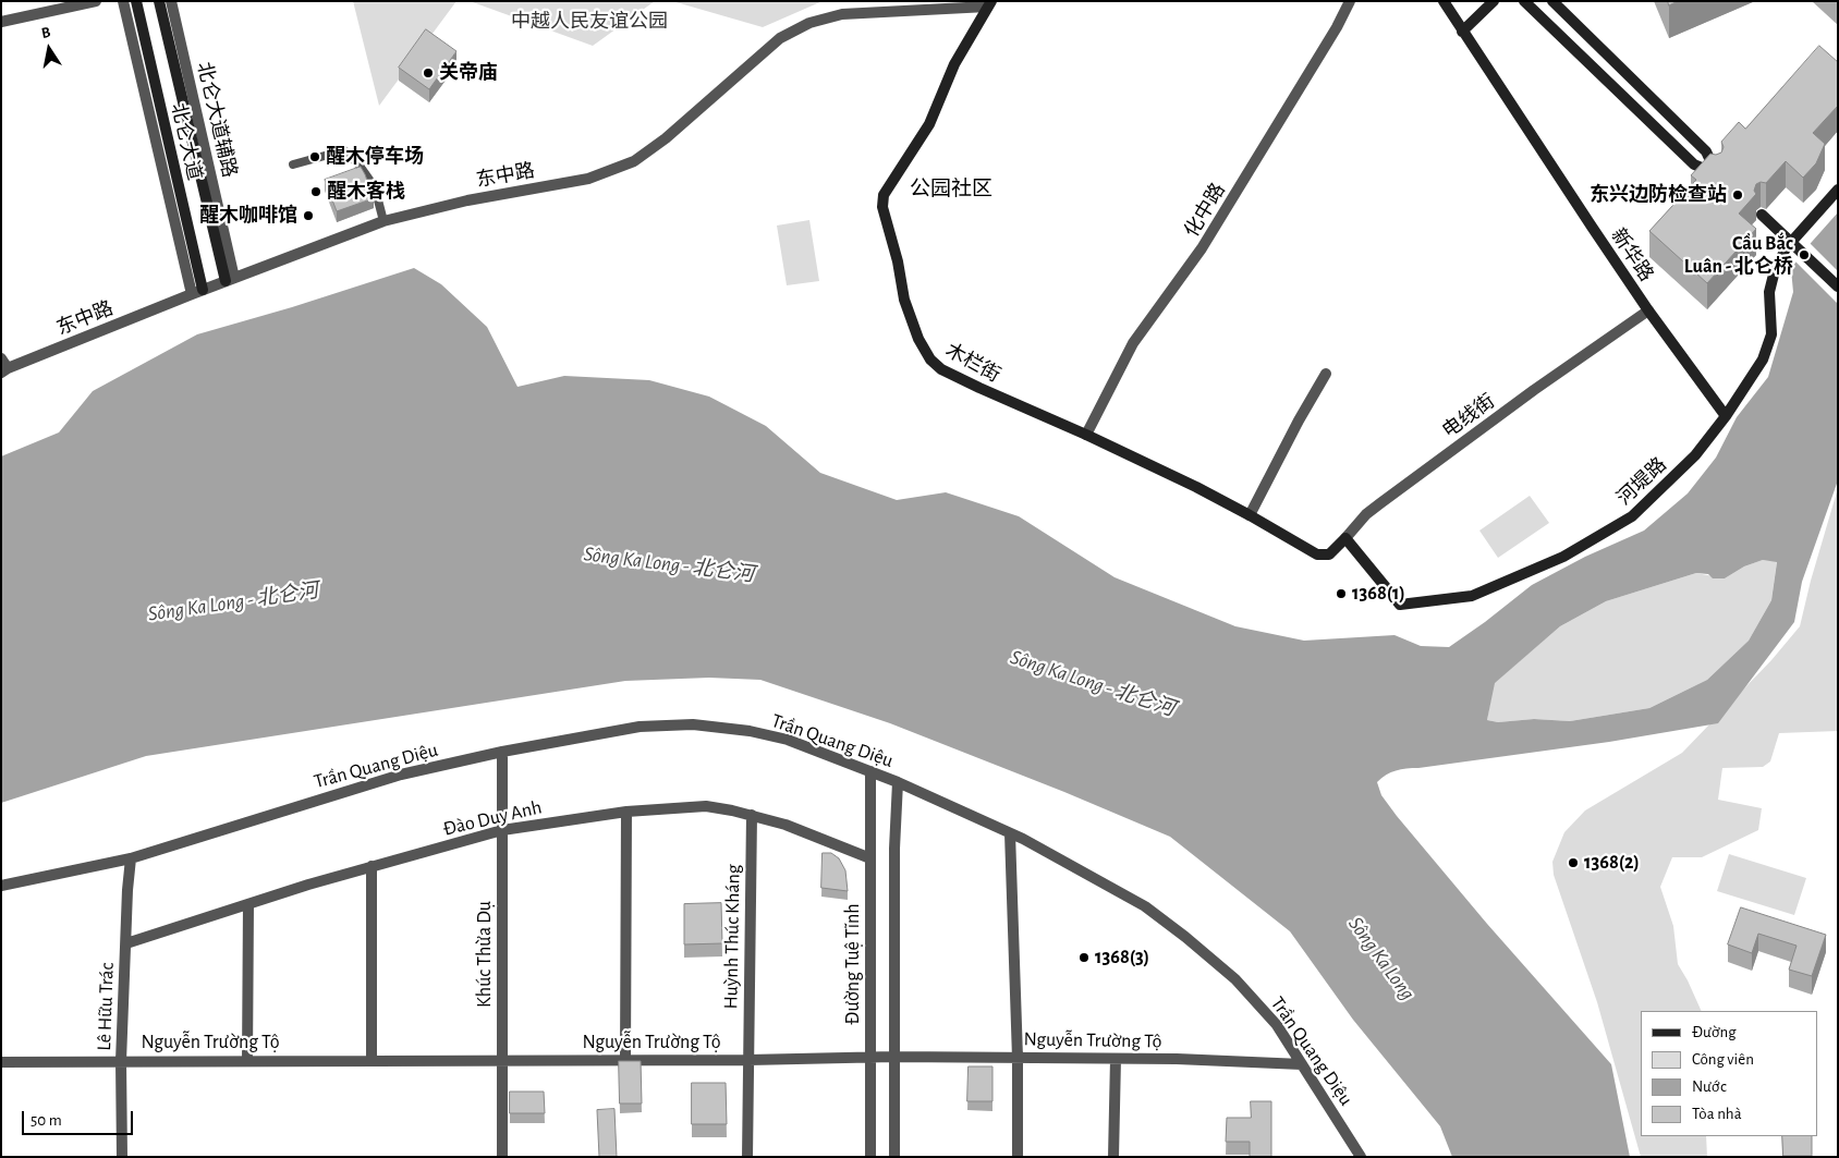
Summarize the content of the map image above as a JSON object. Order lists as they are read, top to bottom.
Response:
{
  "streets": {
    "street": [
      "北仑大道辅路",
      "北仑大道",
      "东中路",
      "化中路",
      "新华路",
      "木栏街",
      "电线街",
      "河堤路",
      "Trần Quang Diệu",
      "Đào Duy Anh",
      "Huỳnh Thúc Kháng",
      "Khúc Thừa Dụ",
      "Đường Tuệ Tĩnh",
      "Lê Hữu Trác",
      "Nguyễn Trường Tộ"
    ]
  },
  "crossings": [
    ["北仑大道辅路", "北仑大道"],
    ["北仑大道辅路", "东中路"],
    ["北仑大道", "东中路"],
    ["东中路", "木栏街"],
    ["化中路", "木栏街"],
    ["新华路", "电线街"],
    ["新华路", "河堤路"],
    ["木栏街", "电线街"],
    ["电线街", "河堤路"],
    ["Trần Quang Diệu", "Khúc Thừa Dụ"],
    ["Trần Quang Diệu", "Đường Tuệ Tĩnh"],
    ["Trần Quang Diệu", "Lê Hữu Trác"],
    ["Trần Quang Diệu", "Nguyễn Trường Tộ"],
    ["Đào Duy Anh", "Huỳnh Thúc Kháng"],
    ["Đào Duy Anh", "Khúc Thừa Dụ"],
    ["Đào Duy Anh", "Đường Tuệ Tĩnh"],
    ["Đào Duy Anh", "Lê Hữu Trác"],
    ["Huỳnh Thúc Kháng", "Nguyễn Trường Tộ"],
    ["Khúc Thừa Dụ", "Nguyễn Trường Tộ"],
    ["Đường Tuệ Tĩnh", "Nguyễn Trường Tộ"],
    ["Lê Hữu Trác", "Nguyễn Trường Tộ"]
  ],
  "districts": ["公园社区"],
  "water": ["Sông Ka Long - 北仑河", "Sông Ka Long"],
  "parks": ["中越人民友谊公园"],
  "places": [
    "关帝庙",
    "醒木停车场",
    "醒木客栈",
    "东兴边防检查站",
    "醒木咖啡馆",
    "Cầu Bắc Luân - 北仑桥",
    "1368(1)",
    "1368(2)",
    "1368(3)"
  ],
  "legend": [
    "Đường",
    "Công viên",
    "Nước",
    "Tòa nhà"
  ],
  "scale_bar": "50 m",
  "north": "top"
}
